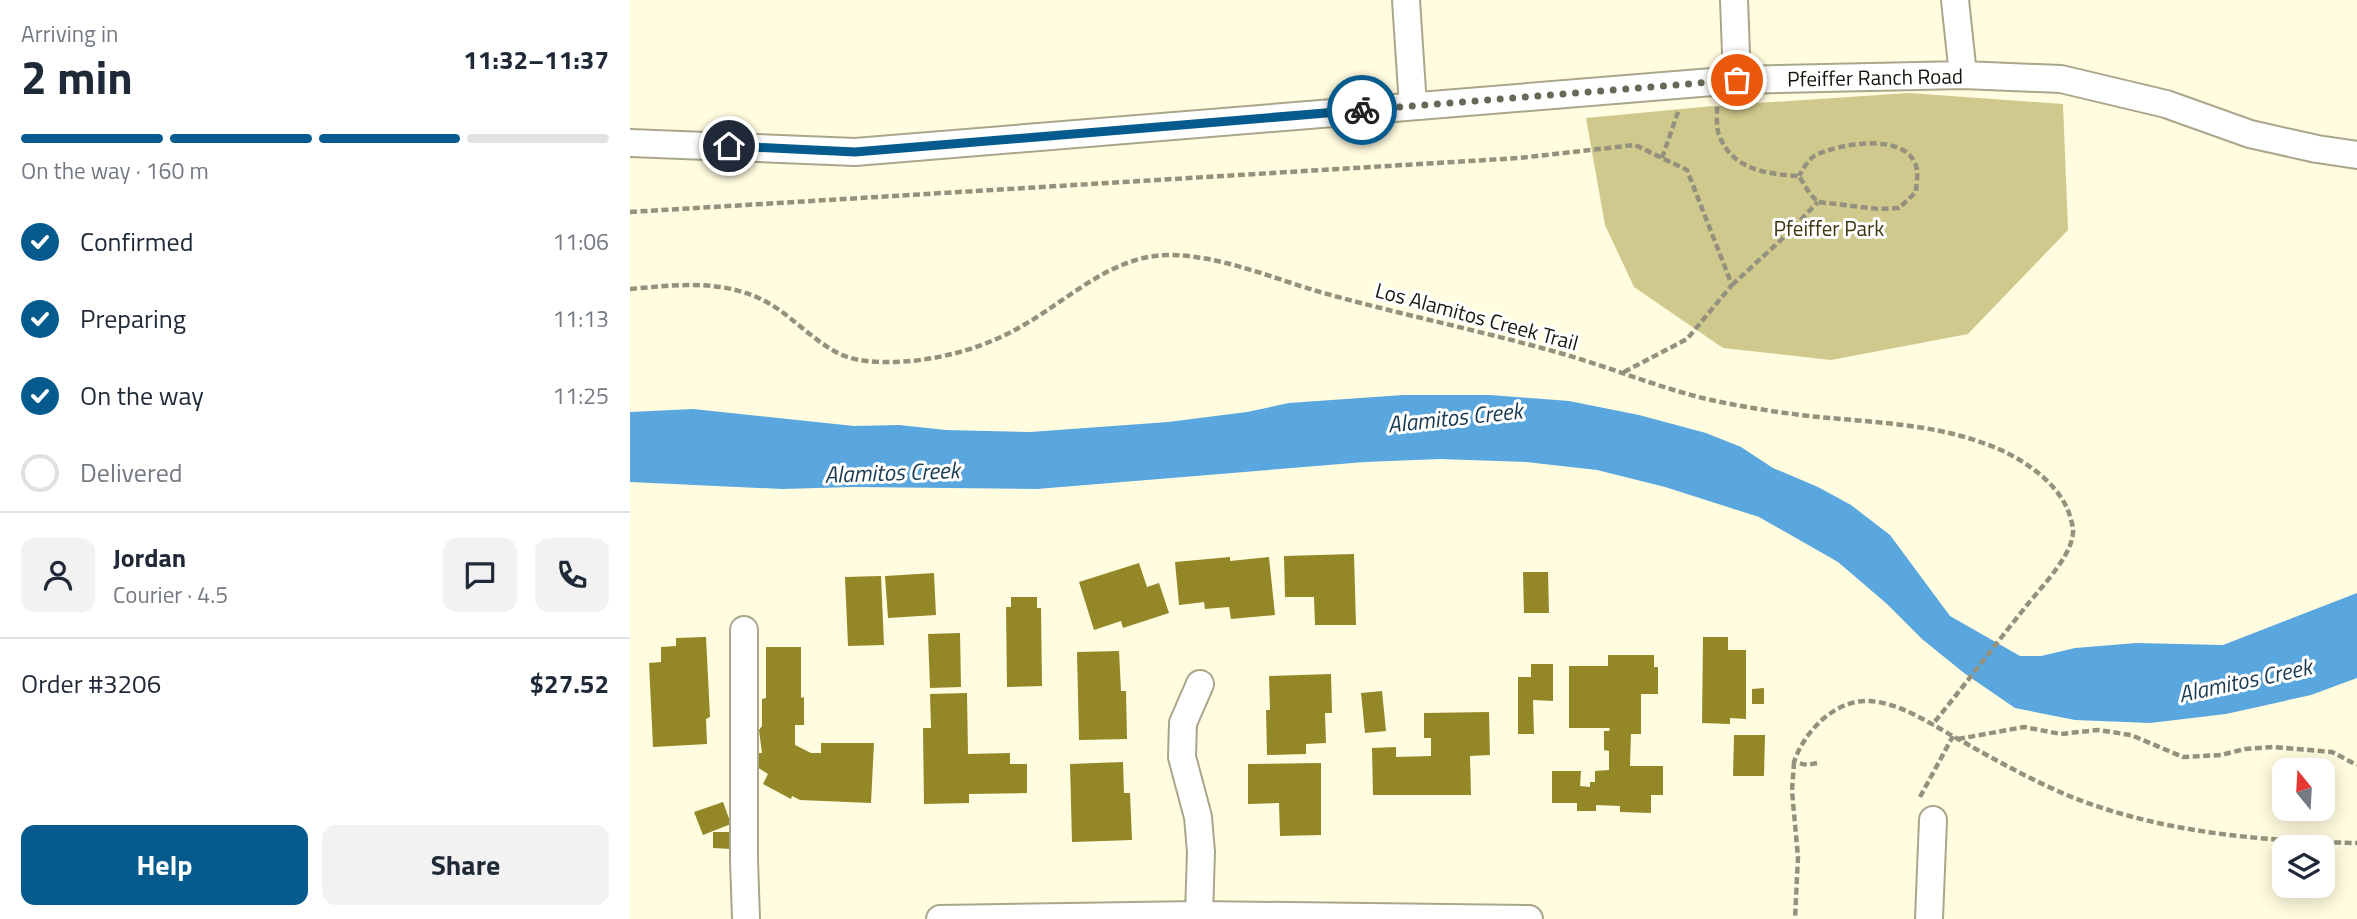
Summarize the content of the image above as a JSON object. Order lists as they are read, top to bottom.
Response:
{
  "streets": {
    "street": ["Pfeiffer Ranch Road"],
    "path": ["Los Alamitos Creek Trail"]
  },
  "water": ["Alamitos Creek"],
  "parks": ["Pfeiffer Park"],
  "north": "top",
  "page": {
    "heading": ["2 min", "Arriving in", "11:32–11:37"],
    "panel": [
      "Jordan",
      "Courier · 4.5",
      "Order #3206",
      "$27.52"
    ],
    "bar": "On the way · 160 m",
    "list": [
      ["Confirmed", "11:06"],
      ["Preparing", "11:13"],
      ["On the way", "11:25"],
      "Delivered"
    ],
    "buttons": ["Help", "Share"]
  }
}
